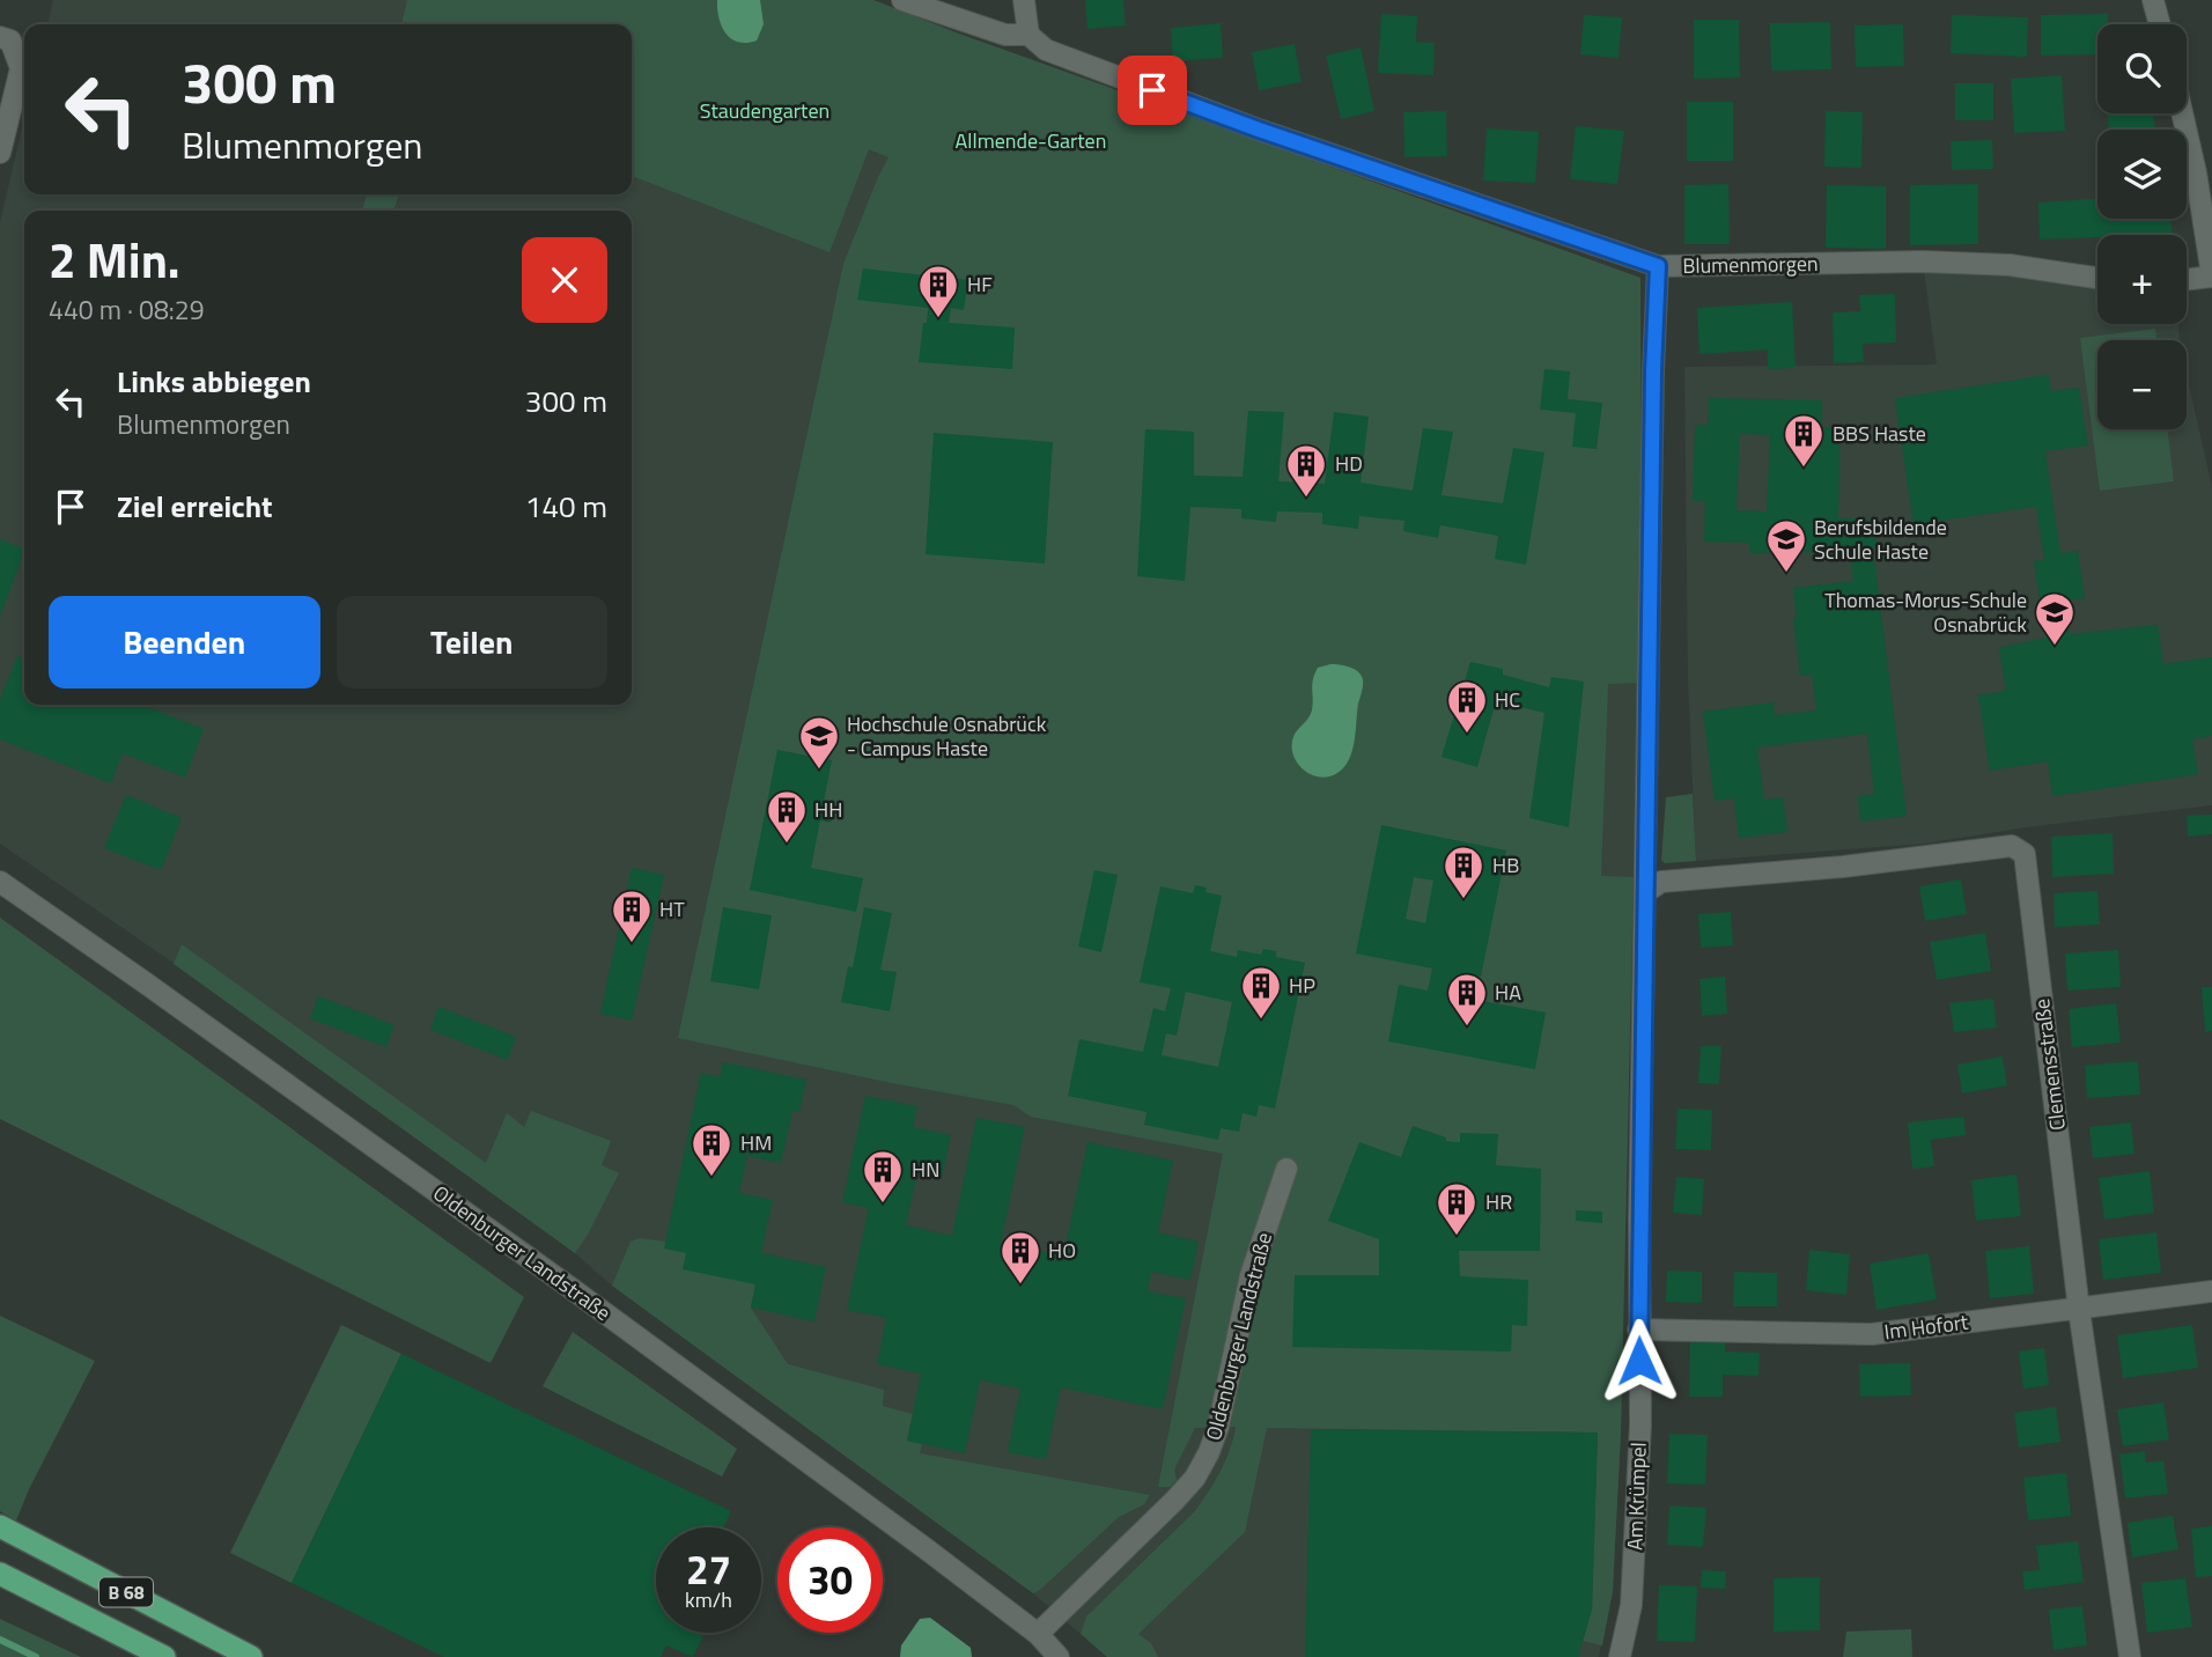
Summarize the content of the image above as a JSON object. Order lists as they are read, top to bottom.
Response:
{
  "streets": {
    "highway": ["B 68"],
    "street": [
      "Blumenmorgen",
      "Clemensstraße",
      "Oldenburger Landstraße",
      "Im Hofort",
      "Am Krümpel"
    ]
  },
  "crossings": [
    ["Blumenmorgen", "Am Krümpel"],
    ["Clemensstraße", "Im Hofort"],
    ["Clemensstraße", "Am Krümpel"],
    ["Im Hofort", "Am Krümpel"]
  ],
  "parks": ["Staudengarten", "Allmende-Garten"],
  "places": {
    "building": [
      "HF",
      "BBS Haste",
      "HD",
      "HC",
      "HH",
      "HB",
      "HT",
      "HP",
      "HA",
      "HM",
      "HN",
      "HR",
      "HO"
    ],
    "school or university": ["Berufsbildende Schule Haste", "Thomas-Morus-Schule Osnabrück", "Hochschule Osnabrück - Campus Haste"]
  },
  "page": {
    "map_buttons": ["+", "−"],
    "turn": ["300 m", "Blumenmorgen"],
    "heading": ["2 Min.", "440 m · 08:29"],
    "list": [
      {
        "name": "Links abbiegen",
        "note": "Blumenmorgen",
        "value": "300 m"
      },
      {
        "name": "Ziel erreicht",
        "value": "140 m"
      }
    ],
    "buttons": ["Beenden", "Teilen"],
    "speed": "27 km/h",
    "limit": "30"
  }
}
